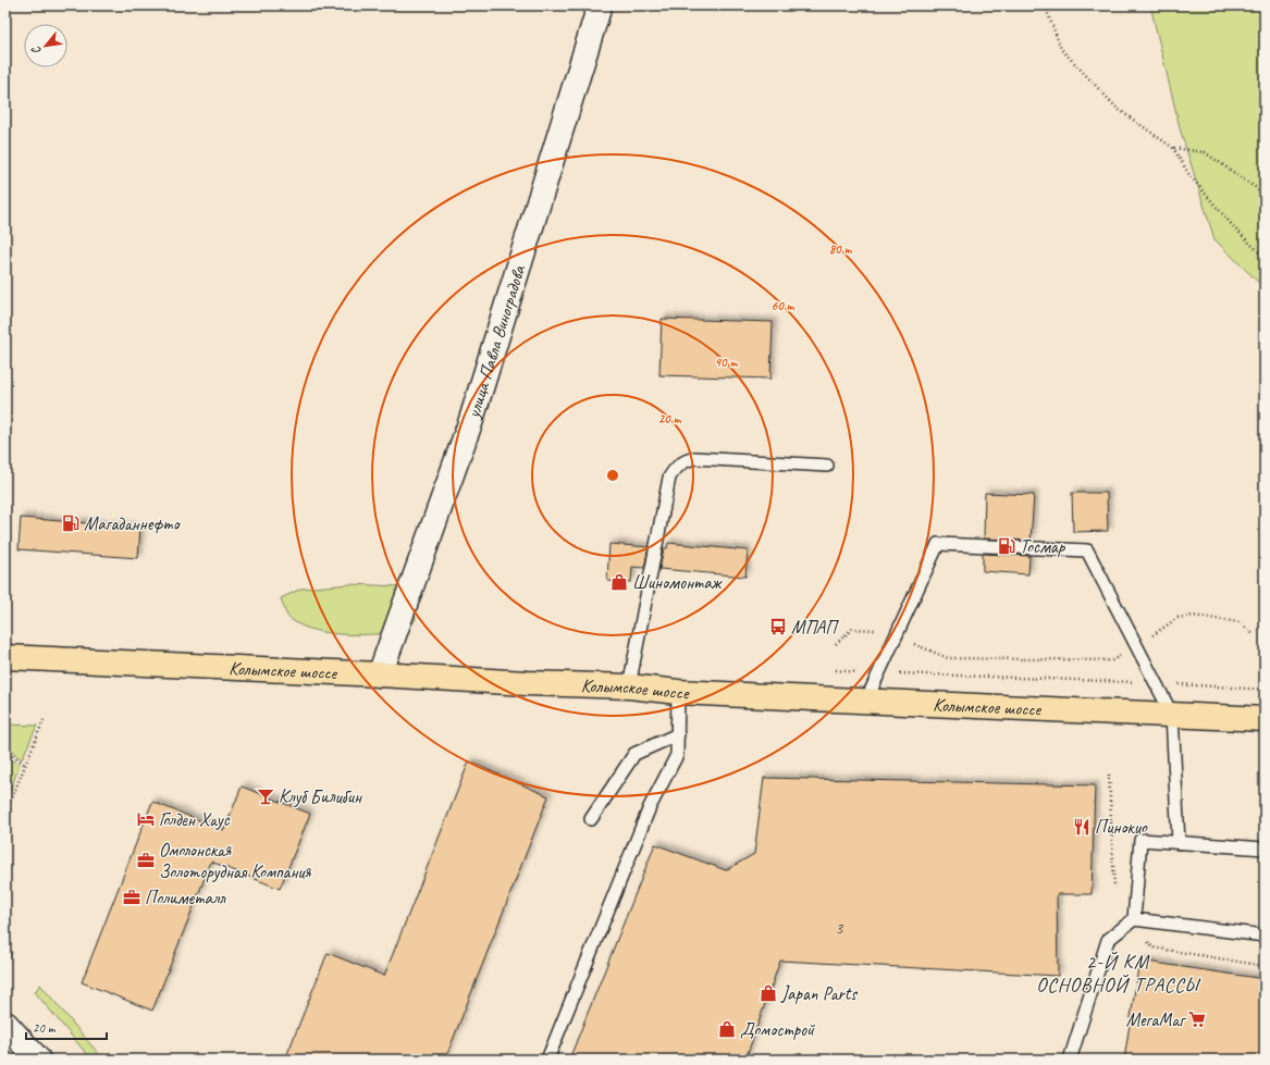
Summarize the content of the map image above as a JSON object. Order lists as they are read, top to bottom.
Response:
{
  "streets": {
    "main road": ["Колымское шоссе"],
    "street": ["улица Павла Виноградова"]
  },
  "crossings": [
    ["улица Павла Виноградова", "Колымское шоссе"]
  ],
  "districts": ["2-Й КМ ОСНОВНОЙ ТРАССЫ"],
  "places": {
    "fuel station": ["Магаданнефто", "Тосмар"],
    "shop": ["Шиномонтаж", "Japan Parts", "Домострой"],
    "bus stop": ["МПАП"],
    "bar": ["Клуб Билибин"],
    "hotel": ["Голден Хаус"],
    "restaurant": ["Пинокио"],
    "office": ["Омолонская Золоторудная Компания", "Полиметалл"],
    "supermarket": ["МегаМаг"]
  },
  "house_numbers": ["3"],
  "scale_bar": "20 m",
  "north": "bottom left",
  "rings": [
    "80 m",
    "60 m",
    "40 m",
    "20 m"
  ]
}
